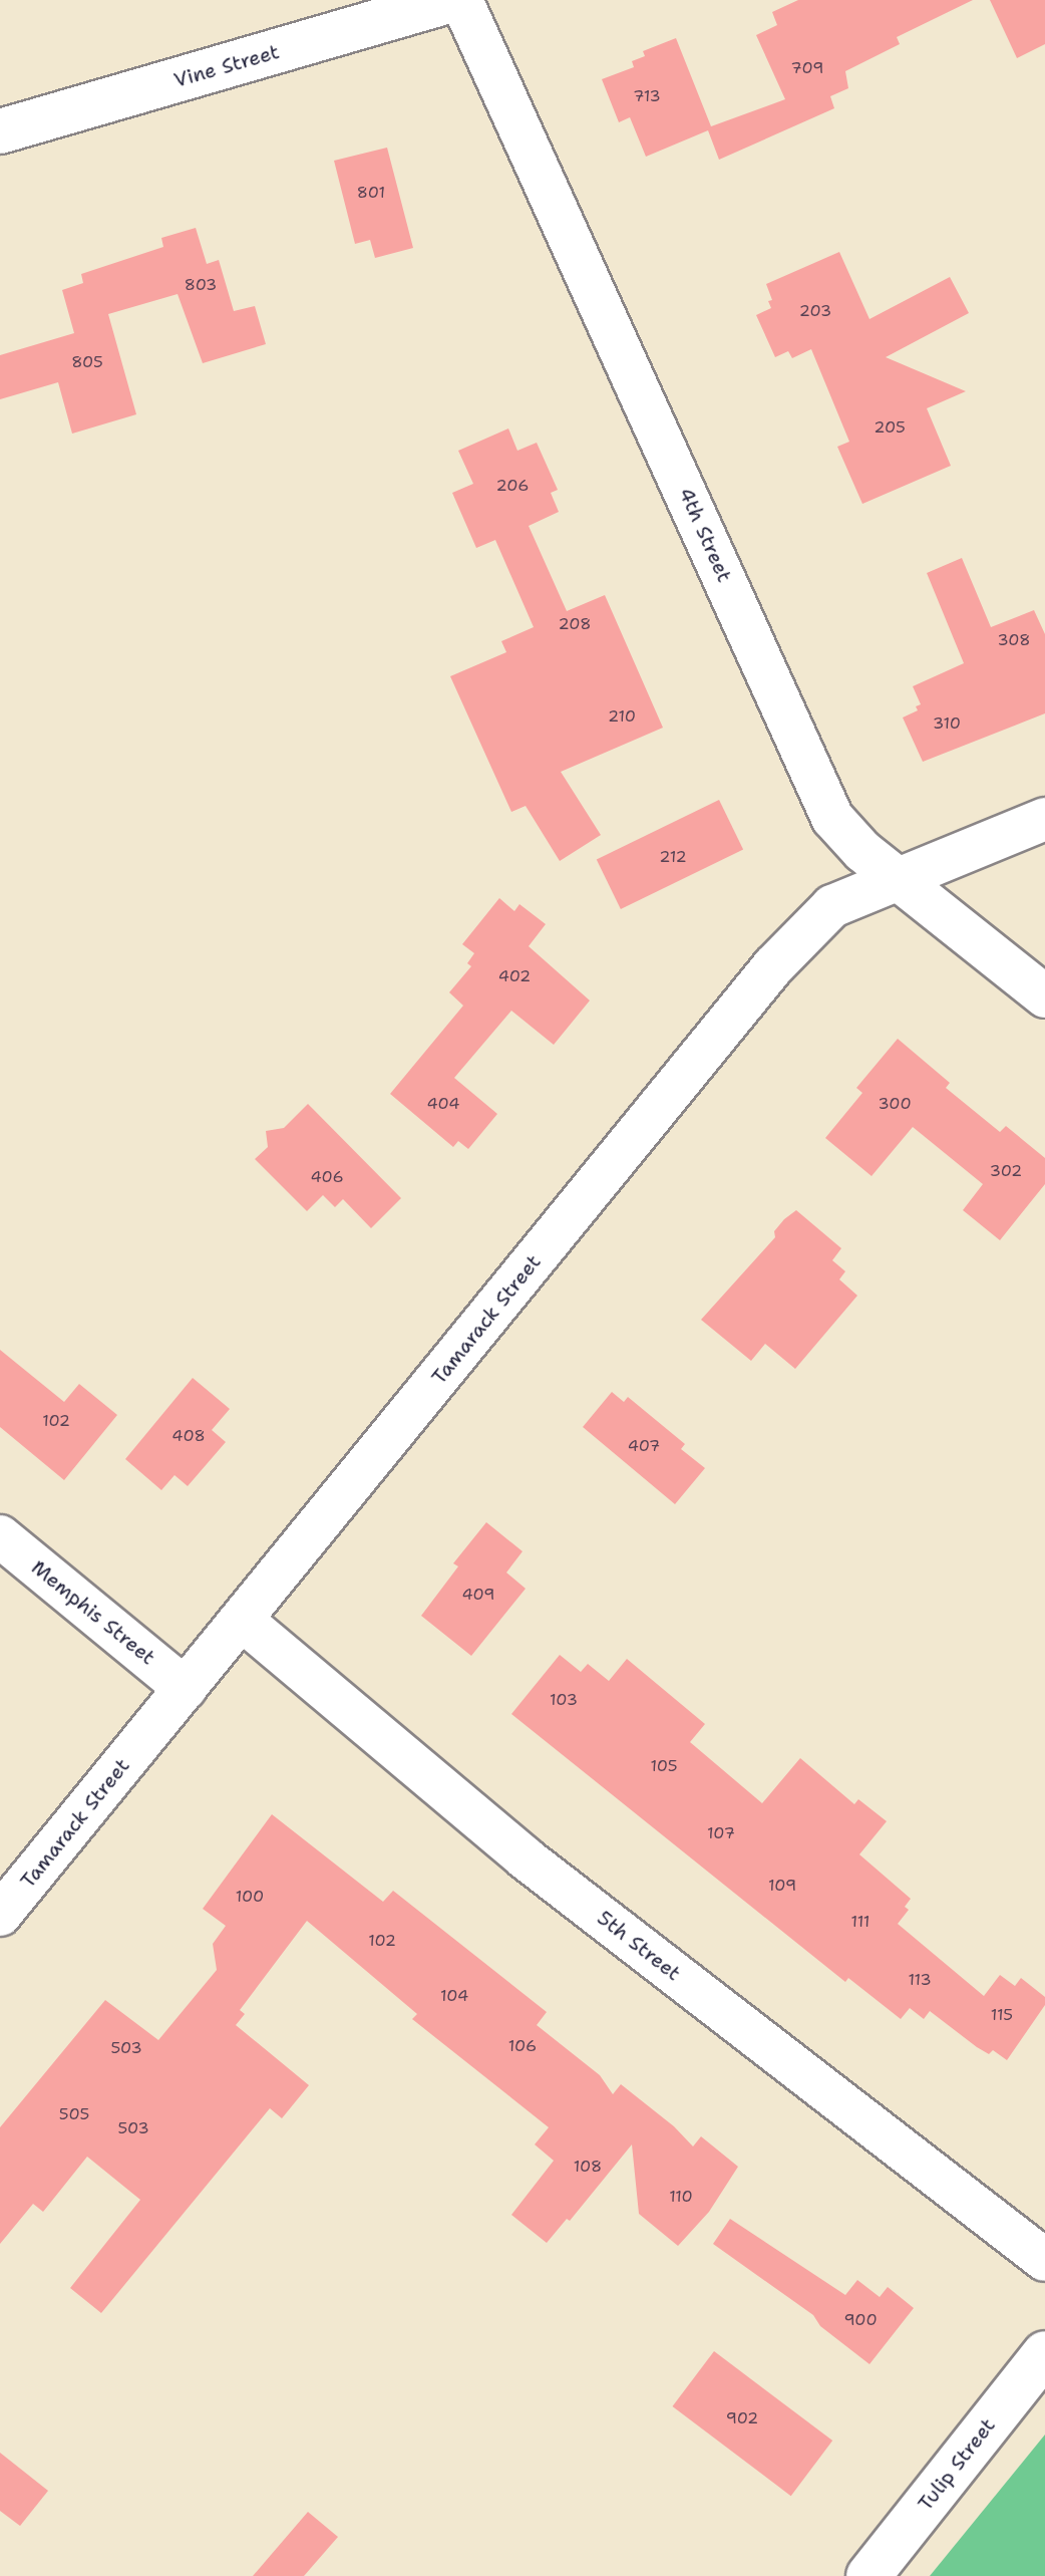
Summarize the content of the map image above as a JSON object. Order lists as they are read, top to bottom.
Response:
{
  "streets": {
    "street": [
      "Vine Street",
      "4th Street",
      "Tamarack Street",
      "Memphis Street",
      "5th Street",
      "Tulip Street"
    ]
  },
  "crossings": [
    ["4th Street", "Tamarack Street"],
    ["Tamarack Street", "Memphis Street"],
    ["Tamarack Street", "5th Street"]
  ],
  "house_numbers": [
    "709",
    "713",
    "801",
    "803",
    "203",
    "805",
    "205",
    "206",
    "208",
    "308",
    "210",
    "310",
    "212",
    "402",
    "404",
    "300",
    "302",
    "406",
    "102",
    "408",
    "407",
    "409",
    "103",
    "105",
    "107",
    "109",
    "100",
    "111",
    "102",
    "113",
    "104",
    "115",
    "106",
    "503",
    "505",
    "503",
    "108",
    "110",
    "900",
    "902"
  ]
}
